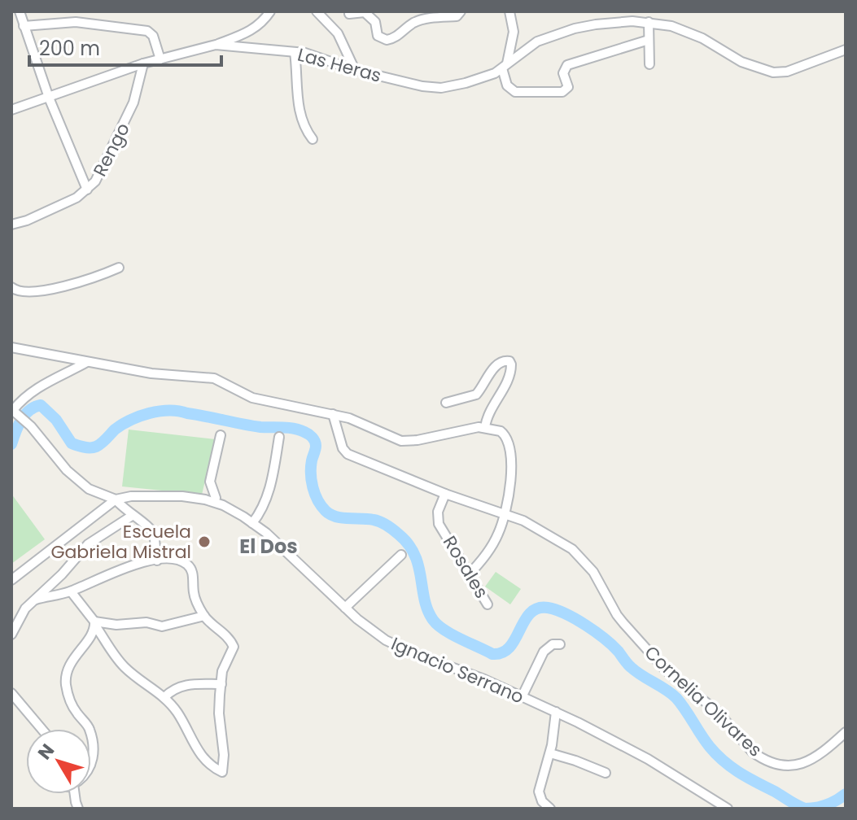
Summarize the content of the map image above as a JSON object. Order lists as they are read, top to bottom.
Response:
{
  "streets": {
    "street": [
      "Las Heras",
      "Rengo",
      "Rosales",
      "Ignacio Serrano",
      "Cornelia Olivares"
    ]
  },
  "crossings": [
    ["Las Heras", "Rengo"],
    ["Rosales", "Cornelia Olivares"]
  ],
  "districts": ["El Dos"],
  "places": ["Escuela Gabriela Mistral"],
  "scale_bar": "200 m",
  "north": "top left"
}
